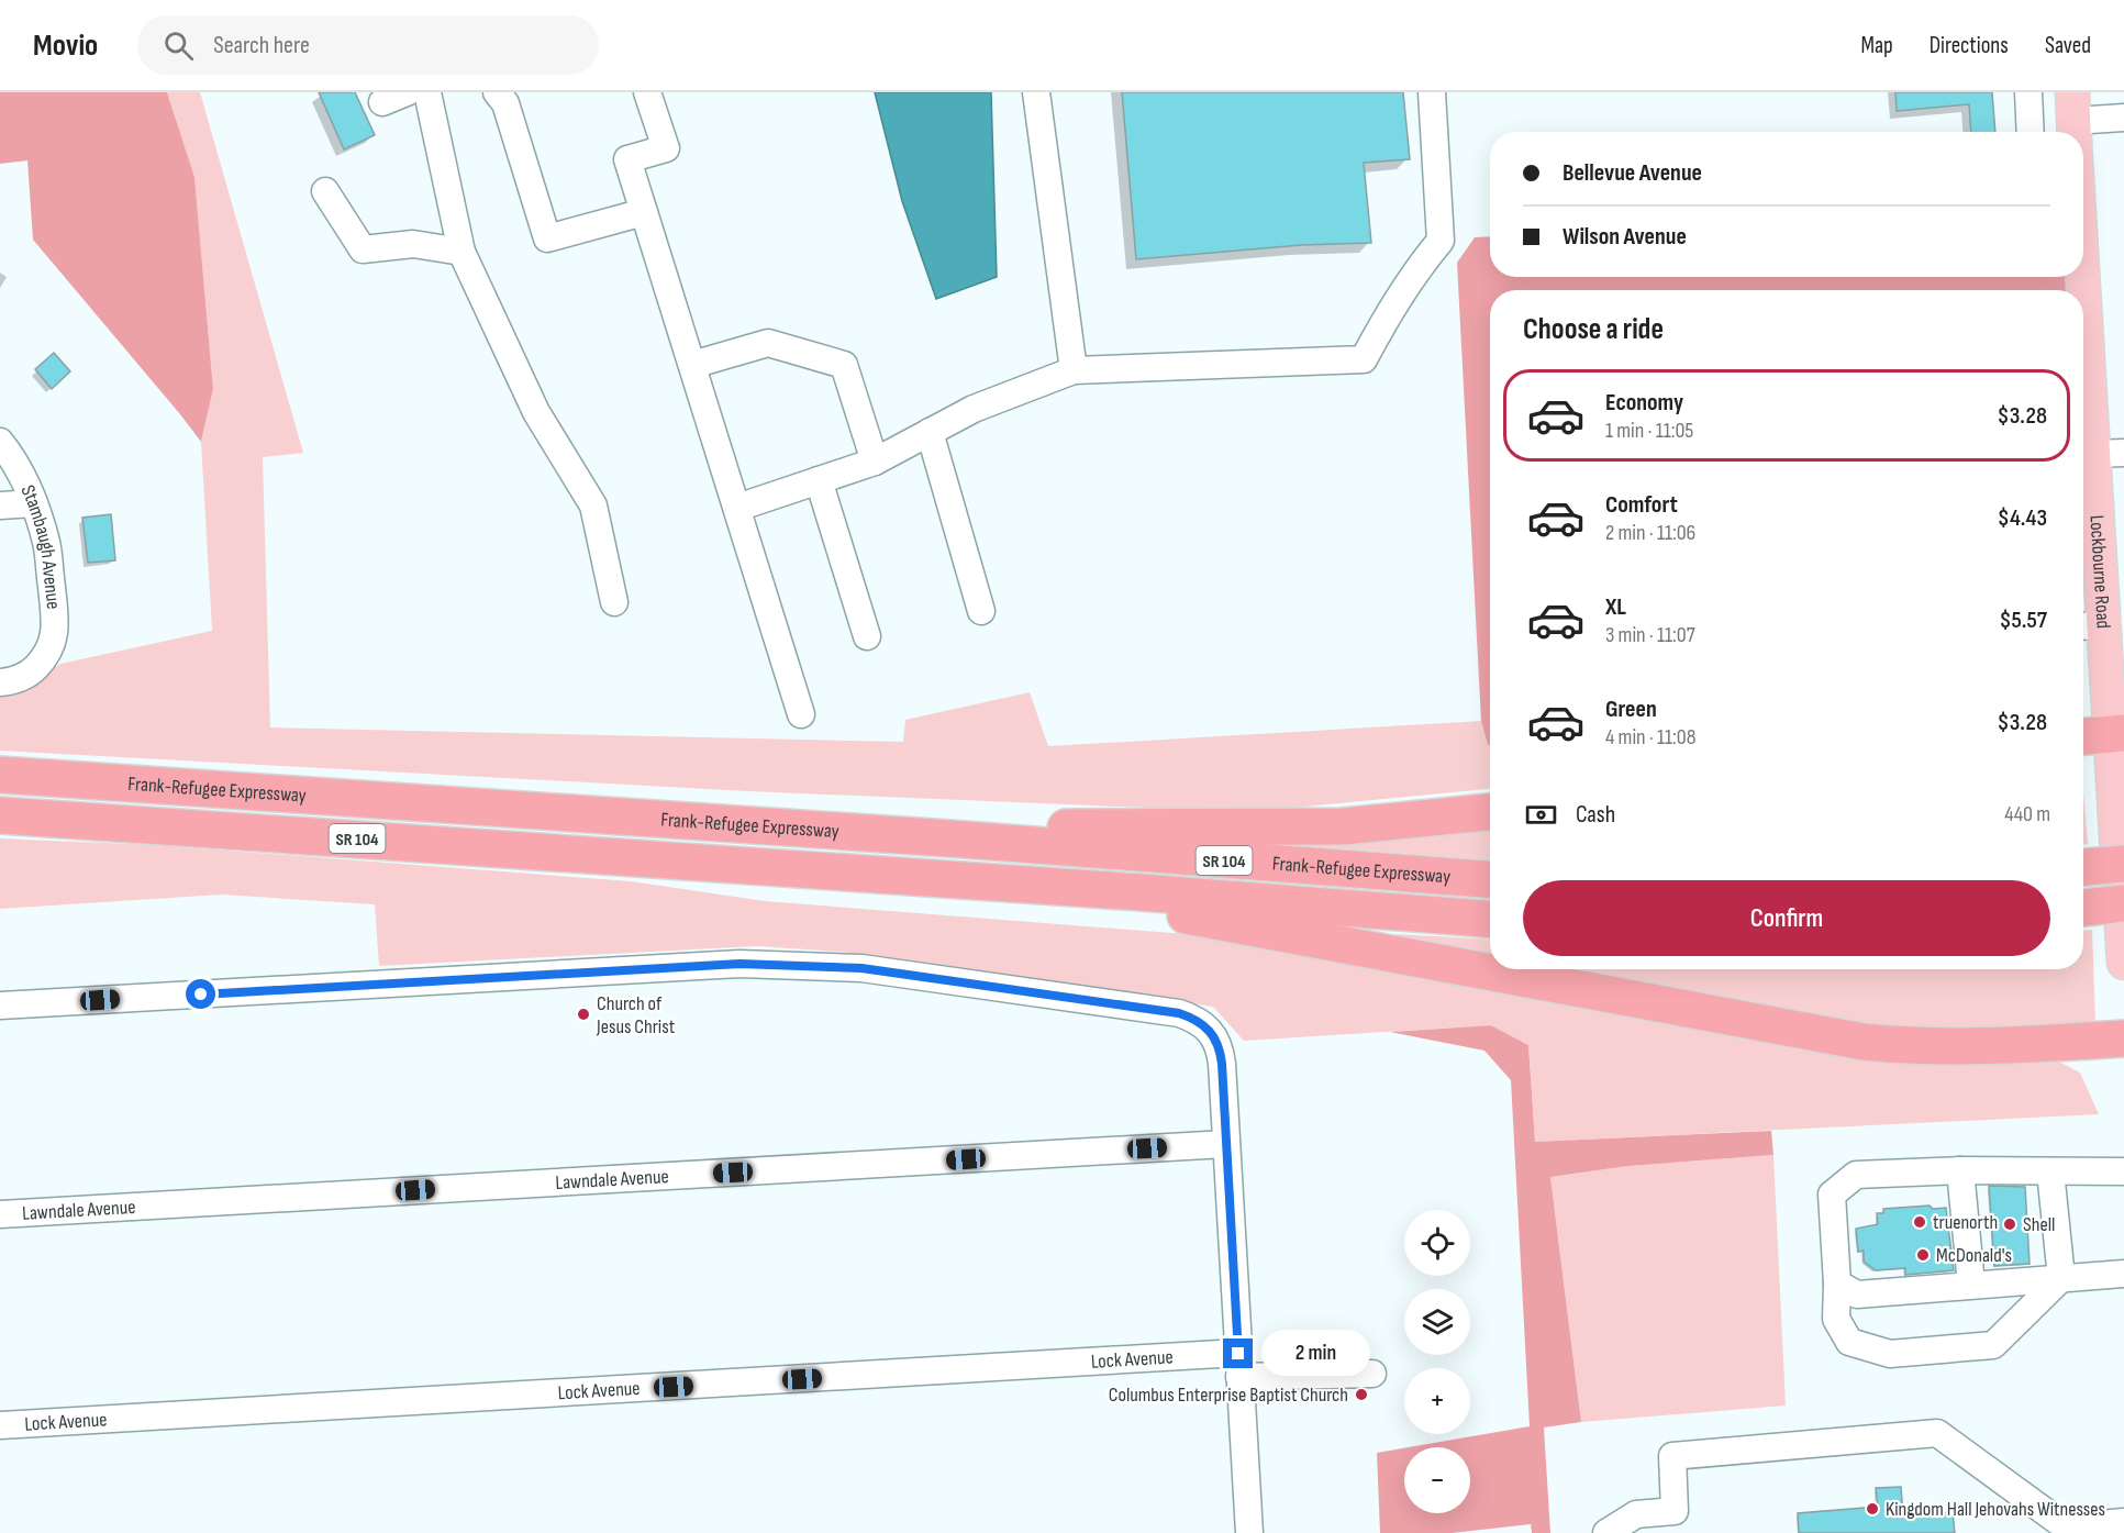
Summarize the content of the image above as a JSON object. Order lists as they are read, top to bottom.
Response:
{
  "streets": {
    "highway": ["Frank-Refugee Expressway", "SR 104"],
    "main road": ["Lockbourne Road"],
    "street": ["Stambaugh Avenue", "Lawndale Avenue", "Lock Avenue"]
  },
  "places": [
    "Church of Jesus Christ",
    "truenorth",
    "Shell",
    "McDonald's",
    "Columbus Enterprise Baptist Church",
    "Kingdom Hall Jehovahs Witnesses"
  ],
  "page": {
    "header": "Movio",
    "search": "Search here",
    "nav": ["Map", "Directions", "Saved"],
    "banner": ["Bellevue Avenue", "Wilson Avenue"],
    "heading": "Choose a ride",
    "list": [
      {
        "name": "Economy",
        "note": "1 min · 11:05",
        "value": "$3.28"
      },
      {
        "name": "Comfort",
        "note": "2 min · 11:06",
        "value": "$4.43"
      },
      {
        "name": "XL",
        "note": "3 min · 11:07",
        "value": "$5.57"
      },
      {
        "name": "Green",
        "note": "4 min · 11:08",
        "value": "$3.28"
      }
    ],
    "pay": ["Cash", "440 m"],
    "buttons": "Confirm",
    "map_buttons": ["+", "−"],
    "bubble": "2 min"
  }
}
